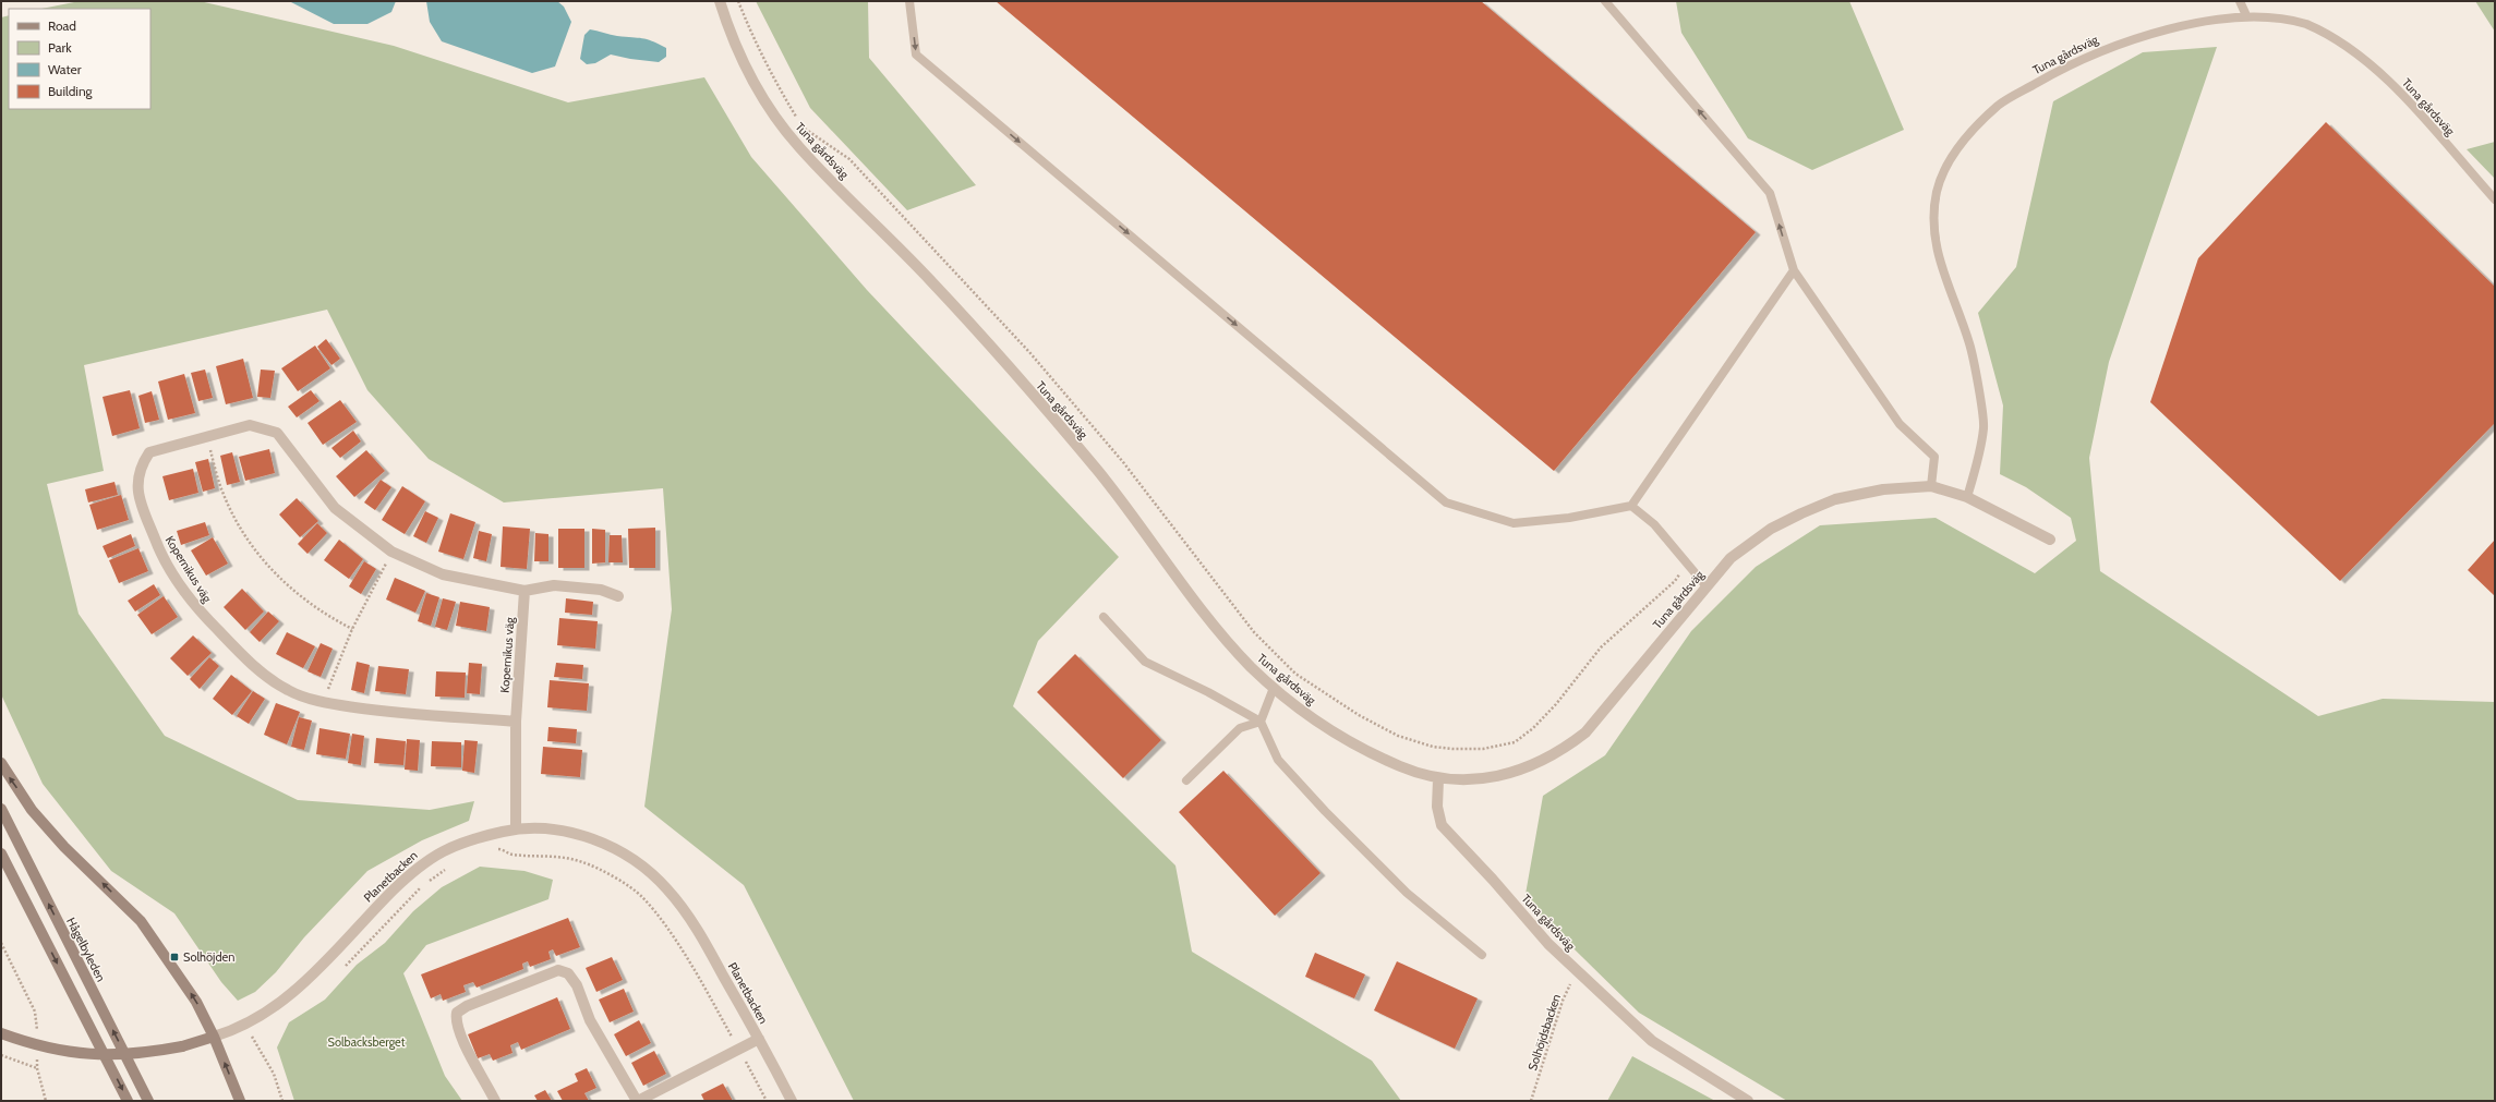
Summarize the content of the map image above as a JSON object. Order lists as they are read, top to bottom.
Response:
{
  "streets": {
    "main road": ["Hågelbyleden"],
    "street": ["Tuna gårdsväg", "Kopernikus väg", "Planetbacken"],
    "path": ["Solhöjdsbacken"]
  },
  "crossings": [
    ["Tuna gårdsväg", "Solhöjdsbacken"],
    ["Kopernikus väg", "Planetbacken"]
  ],
  "parks": ["Solbacksberget"],
  "places": {
    "transit": ["Solhöjden"]
  },
  "legend": [
    "Road",
    "Park",
    "Water",
    "Building"
  ]
}
